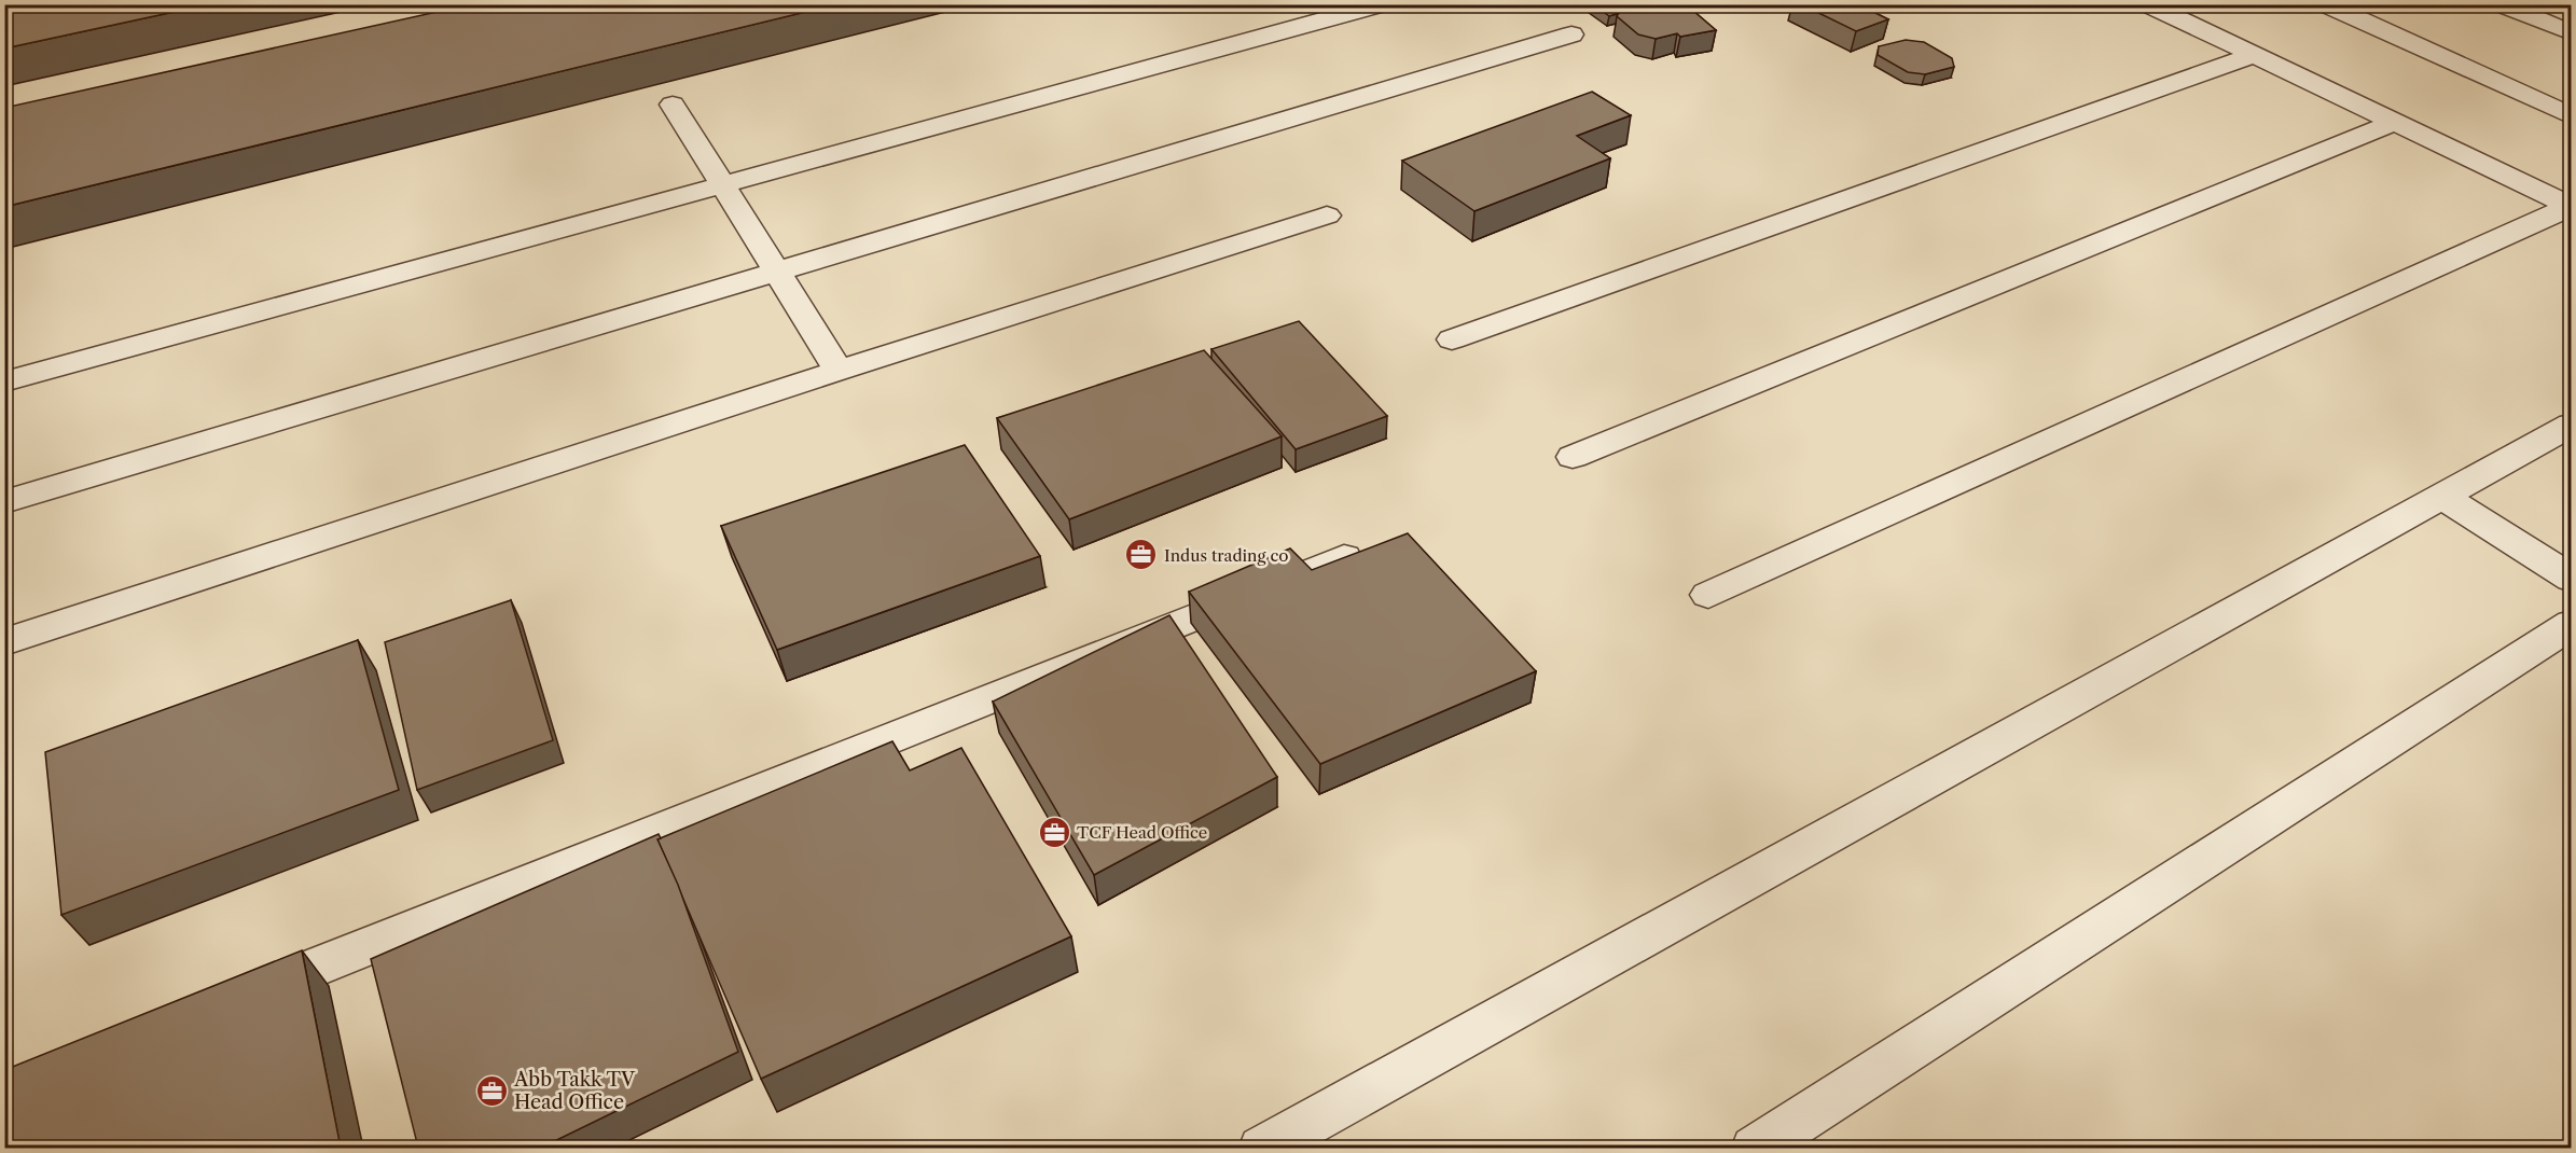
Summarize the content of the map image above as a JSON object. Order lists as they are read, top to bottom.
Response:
{
  "places": {
    "office": ["Indus trading co", "TCF Head Office", "Abb Takk TV Head Office"]
  }
}
